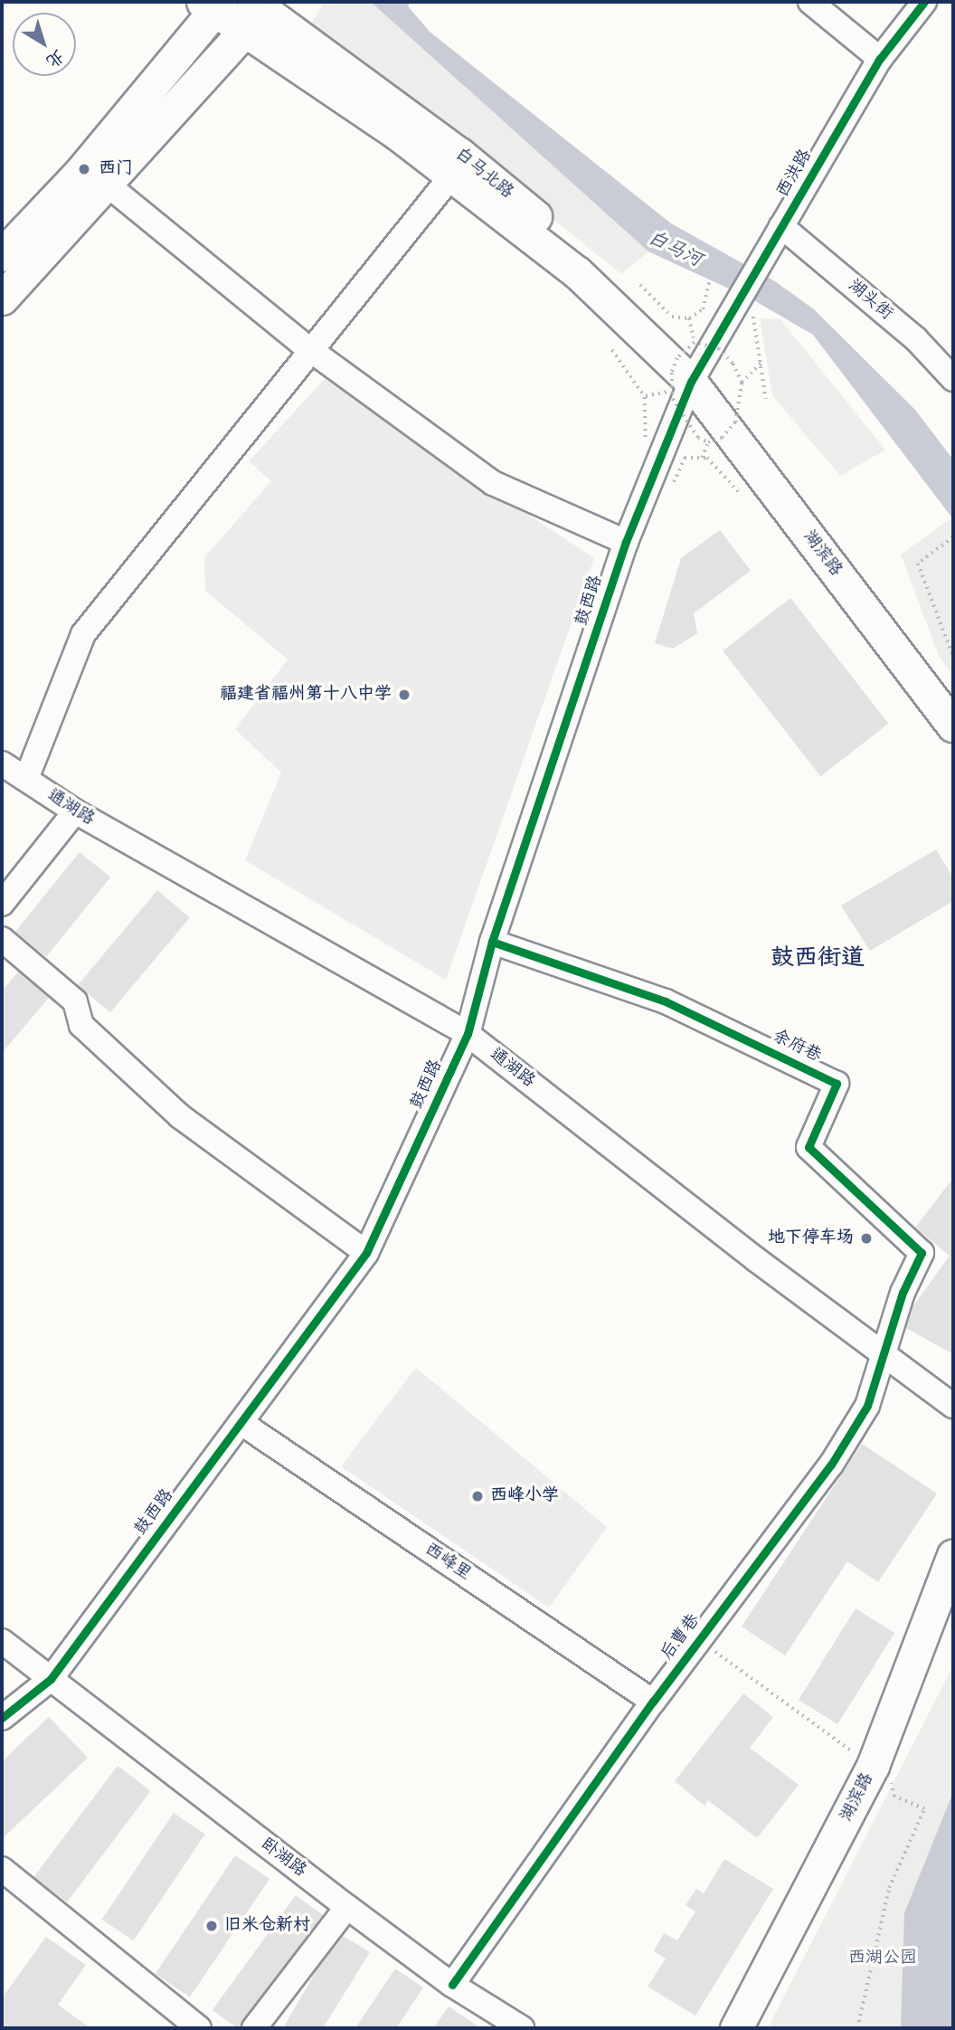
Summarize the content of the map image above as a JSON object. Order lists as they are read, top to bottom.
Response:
{
  "streets": {
    "main road": ["白马北路", "湖滨路"],
    "street": [
      "西洪路",
      "湖头街",
      "鼓西路",
      "通湖路",
      "余府巷",
      "西峰里",
      "后曹巷",
      "卧湖路"
    ]
  },
  "crossings": [
    ["白马北路", "西洪路"],
    ["白马北路", "湖滨路"],
    ["白马北路", "鼓西路"],
    ["西洪路", "湖头街"],
    ["西洪路", "湖滨路"],
    ["西洪路", "鼓西路"],
    ["湖滨路", "鼓西路"],
    ["鼓西路", "通湖路"],
    ["鼓西路", "余府巷"],
    ["鼓西路", "西峰里"],
    ["鼓西路", "卧湖路"],
    ["通湖路", "后曹巷"],
    ["余府巷", "后曹巷"],
    ["西峰里", "后曹巷"],
    ["后曹巷", "卧湖路"]
  ],
  "districts": ["鼓西街道"],
  "water": ["白马河"],
  "parks": ["西湖公园"],
  "places": [
    "西门",
    "福建省福州第十八中学",
    "地下停车场",
    "西峰小学",
    "旧米仓新村"
  ],
  "north": "bottom right"
}
